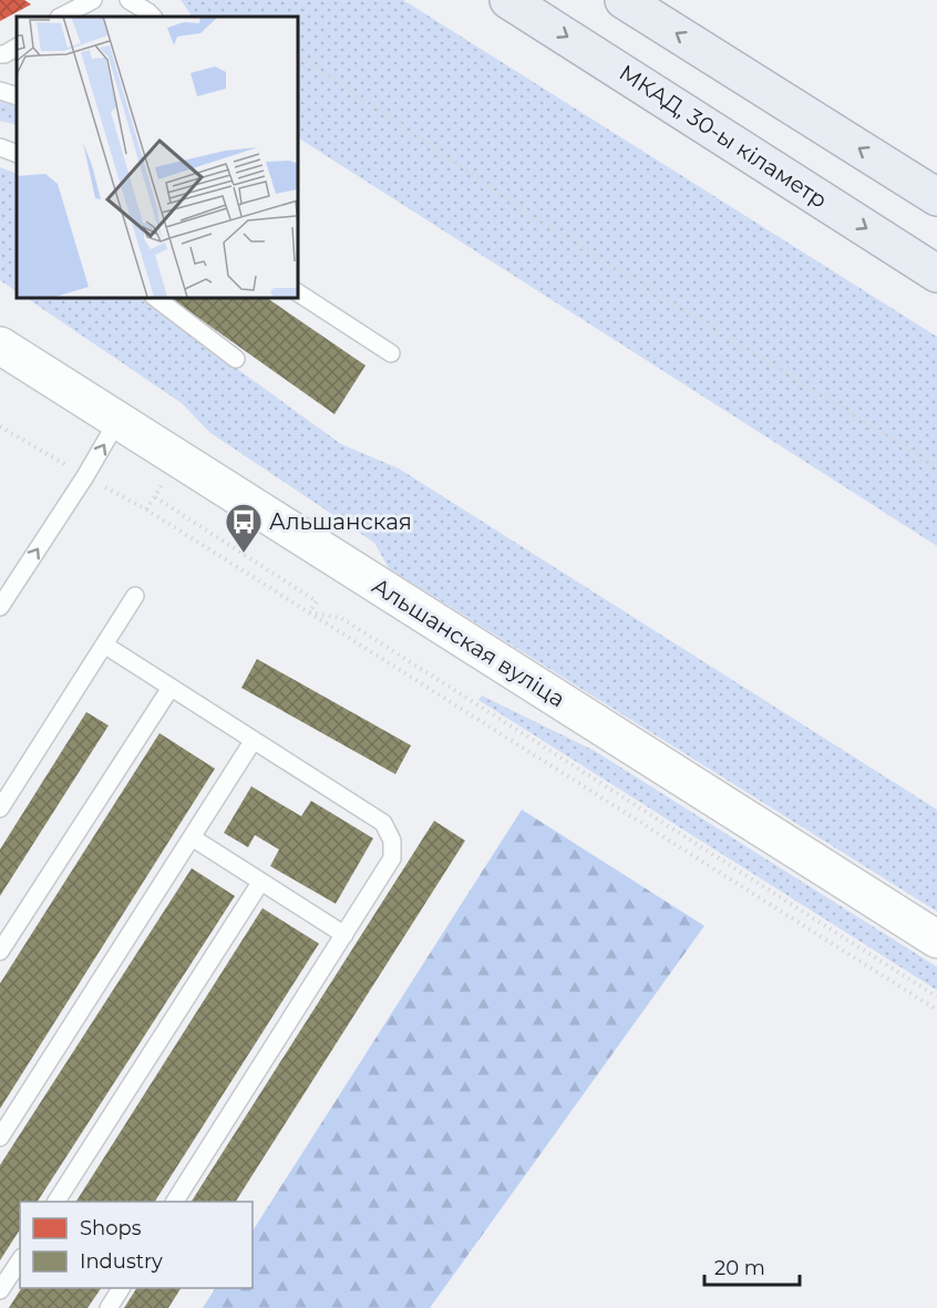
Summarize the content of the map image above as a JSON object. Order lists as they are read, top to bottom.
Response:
{
  "streets": {
    "highway": ["МКАД, 30-ы кіламетр"],
    "main road": ["Альшанская вуліца"]
  },
  "places": {
    "bus stop": ["Альшанская"]
  },
  "legend": ["Shops", "Industry"],
  "scale_bar": "20 m"
}
